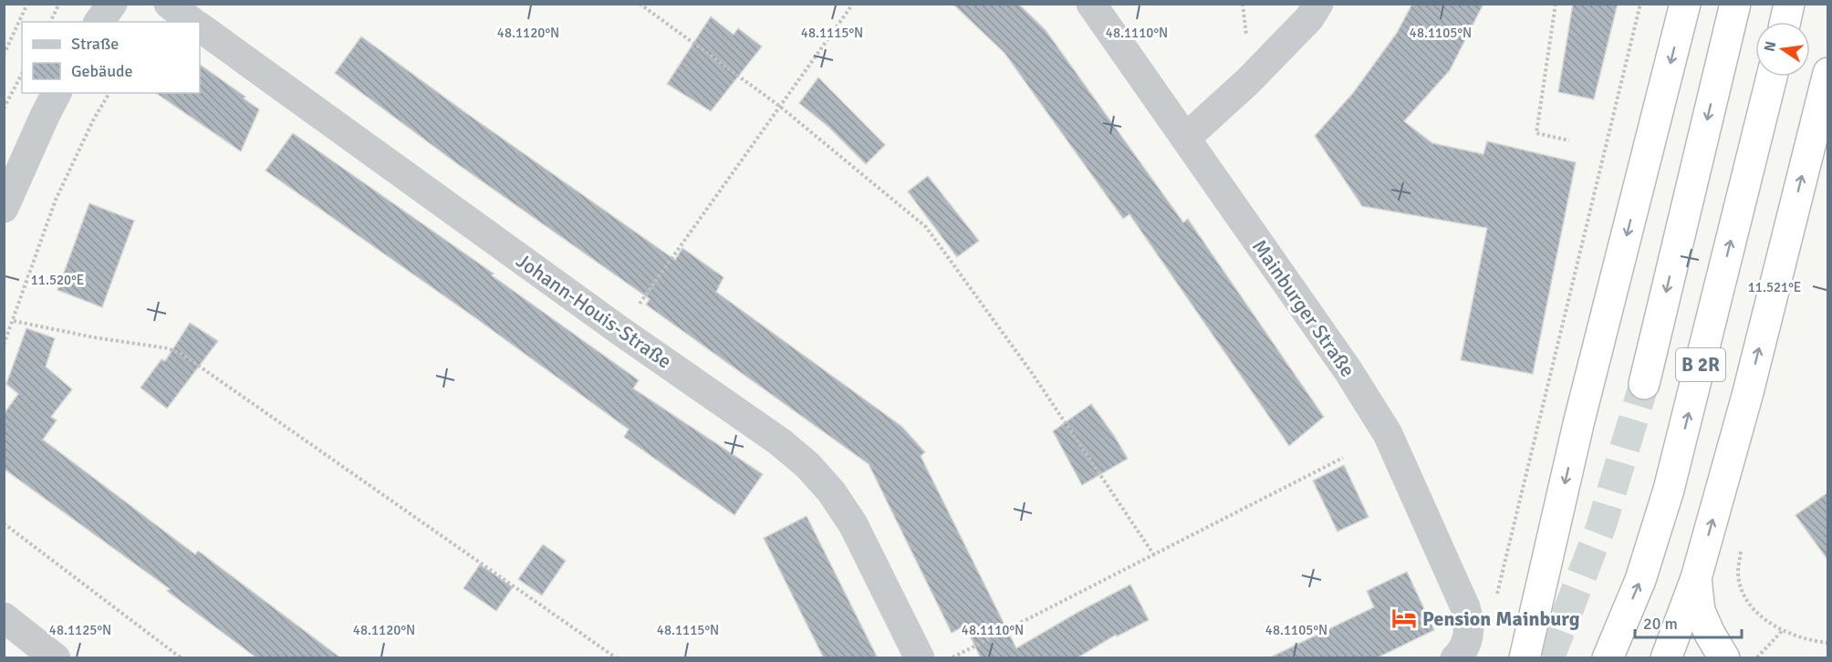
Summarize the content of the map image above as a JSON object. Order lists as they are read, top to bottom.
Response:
{
  "streets": {
    "highway": ["B 2R"],
    "street": ["Mainburger Straße", "Johann-Houis-Straße"]
  },
  "places": {
    "hotel": ["Pension Mainburg"]
  },
  "legend": ["Straße", "Gebäude"],
  "scale_bar": "20 m",
  "north": "left",
  "coordinates": [
    "48.1120°N",
    "48.1115°N",
    "48.1110°N",
    "48.1105°N",
    "11.520°E",
    "11.521°E",
    "48.1125°N"
  ]
}
